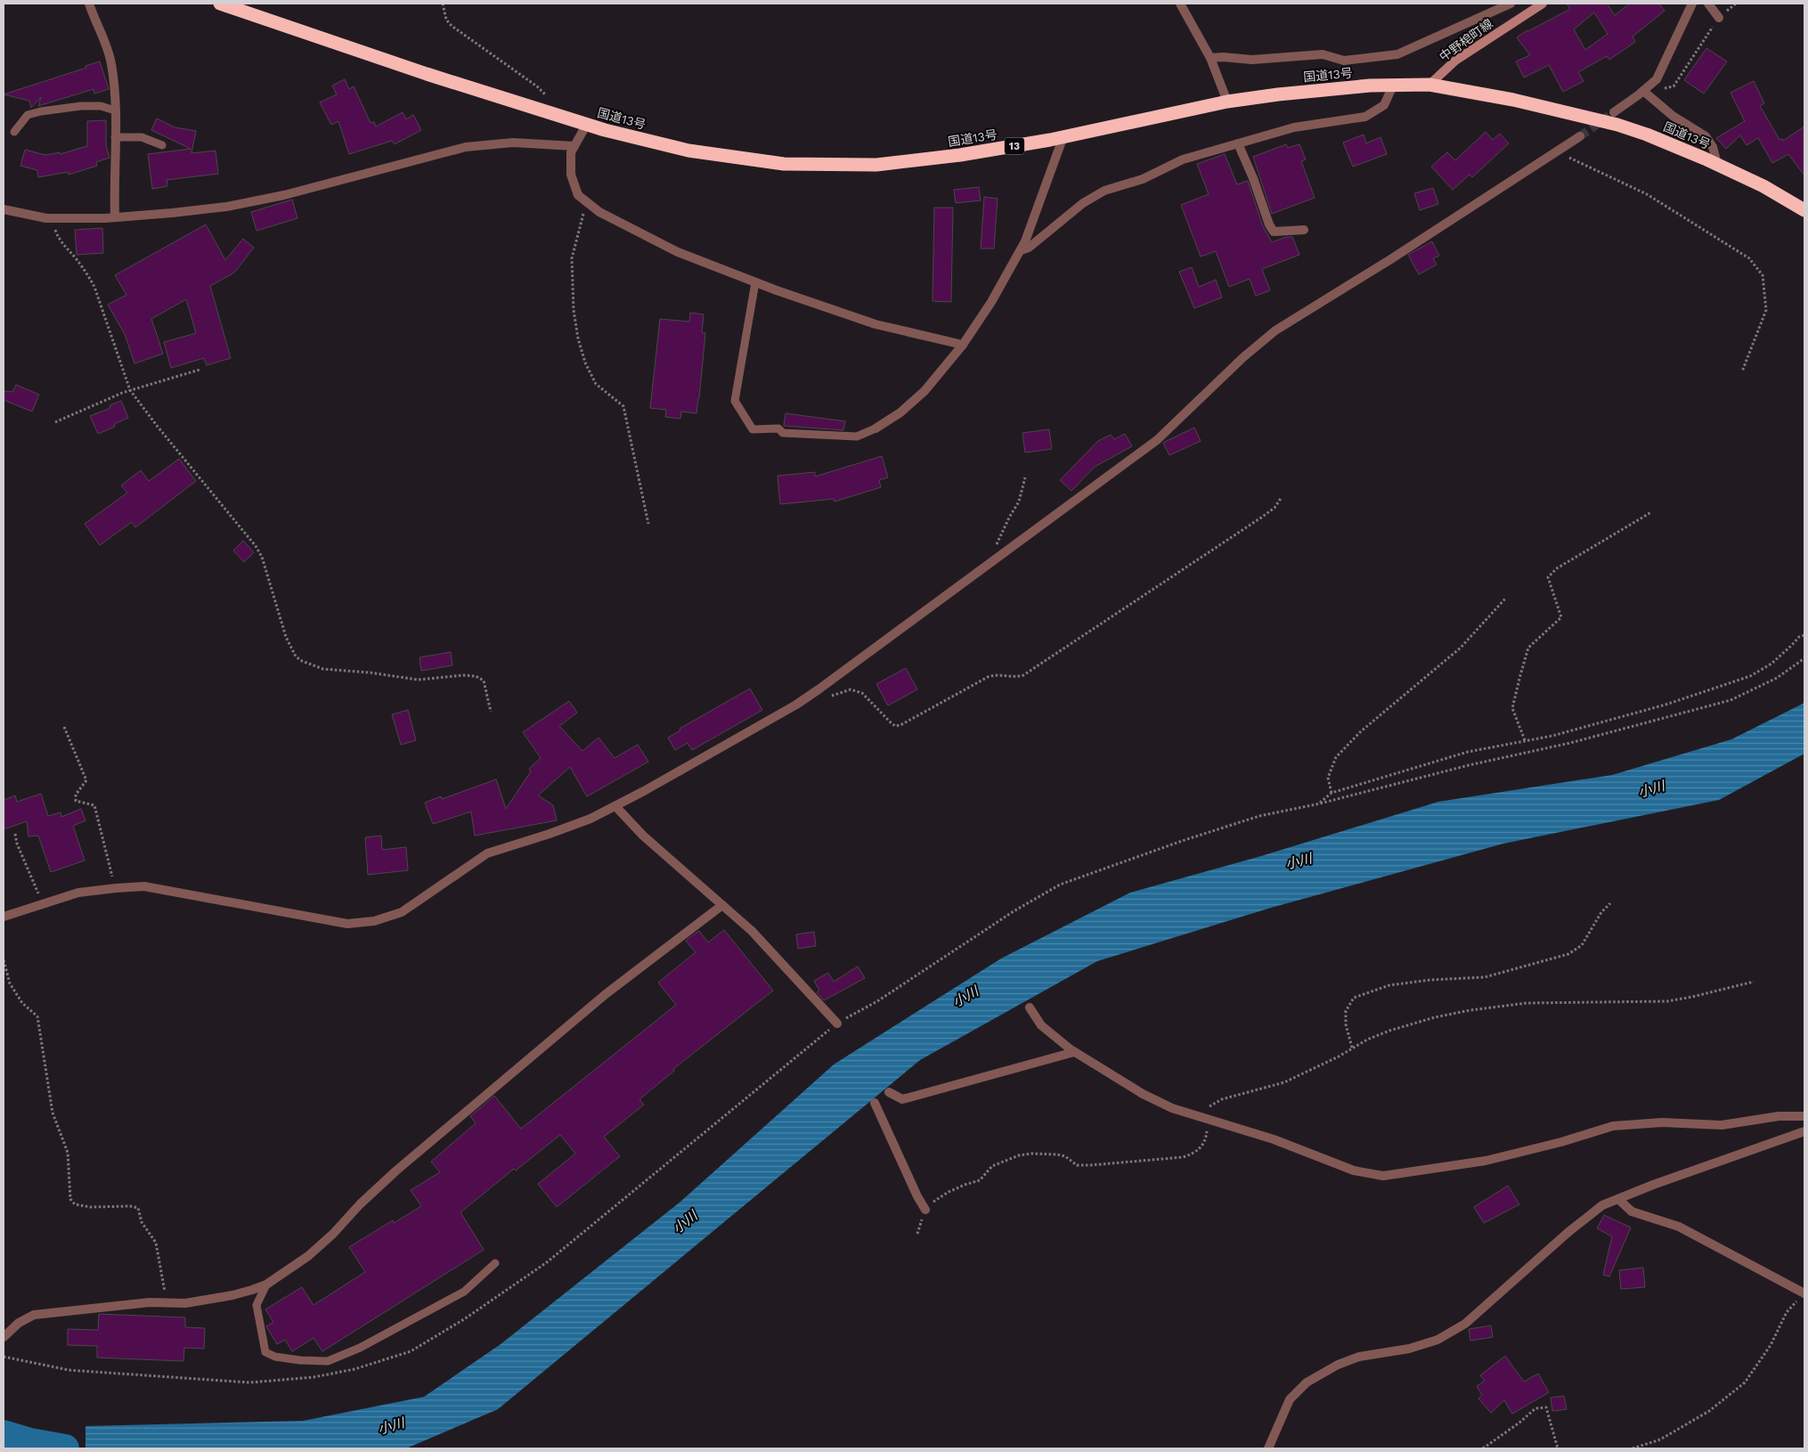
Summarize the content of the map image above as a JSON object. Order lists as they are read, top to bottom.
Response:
{
  "streets": {
    "highway": ["国道13号", "13"],
    "main road": ["中野梍町線"]
  },
  "crossings": [
    ["中野梍町線", "国道13号"]
  ],
  "water": ["小川"]
}
